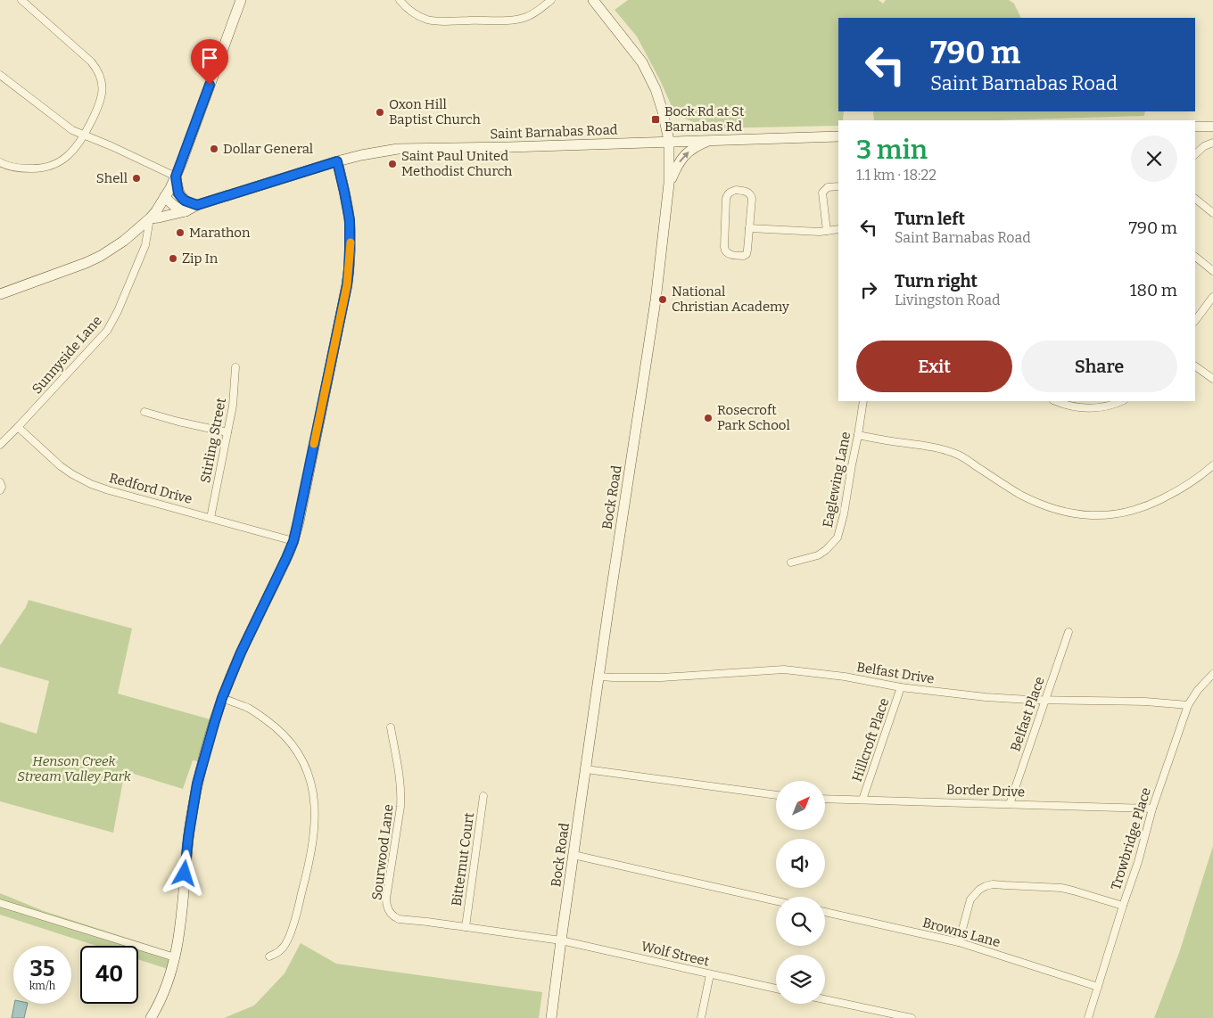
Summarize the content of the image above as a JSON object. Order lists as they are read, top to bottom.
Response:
{
  "streets": {
    "main road": ["Saint Barnabas Road", "Bock Road"],
    "street": [
      "Sunnyside Lane",
      "Stirling Street",
      "Eaglewing Lane",
      "Redford Drive",
      "Belfast Drive",
      "Belfast Place",
      "Hillcroft Place",
      "Border Drive",
      "Trowbridge Place",
      "Sourwood Lane",
      "Bitternut Court",
      "Browns Lane",
      "Wolf Street"
    ]
  },
  "crossings": [
    ["Saint Barnabas Road", "Sunnyside Lane"],
    ["Saint Barnabas Road", "Bock Road"],
    ["Sunnyside Lane", "Redford Drive"],
    ["Stirling Street", "Redford Drive"],
    ["Bock Road", "Belfast Drive"],
    ["Bock Road", "Sourwood Lane"],
    ["Bock Road", "Wolf Street"],
    ["Belfast Drive", "Belfast Place"],
    ["Belfast Drive", "Hillcroft Place"],
    ["Belfast Drive", "Trowbridge Place"],
    ["Belfast Place", "Border Drive"],
    ["Hillcroft Place", "Border Drive"],
    ["Border Drive", "Trowbridge Place"],
    ["Trowbridge Place", "Browns Lane"],
    ["Sourwood Lane", "Bitternut Court"],
    ["Sourwood Lane", "Wolf Street"]
  ],
  "parks": ["Henson Creek Stream Valley Park"],
  "places": {
    "other": [
      "Oxon Hill Baptist Church",
      "Dollar General",
      "Saint Paul United Methodist Church",
      "Shell",
      "Marathon",
      "Zip In",
      "National Christian Academy",
      "Rosecroft Park School"
    ],
    "transit": ["Bock Rd at St Barnabas Rd"]
  },
  "north": "top right",
  "page": {
    "turn": ["790 m", "Saint Barnabas Road"],
    "heading": ["3 min", "1.1 km · 18:22"],
    "list": [
      {
        "name": "Turn left",
        "note": "Saint Barnabas Road",
        "value": "790 m"
      },
      {
        "name": "Turn right",
        "note": "Livingston Road",
        "value": "180 m"
      }
    ],
    "buttons": ["Exit", "Share"],
    "speed": "35 km/h",
    "limit": "40"
  }
}
